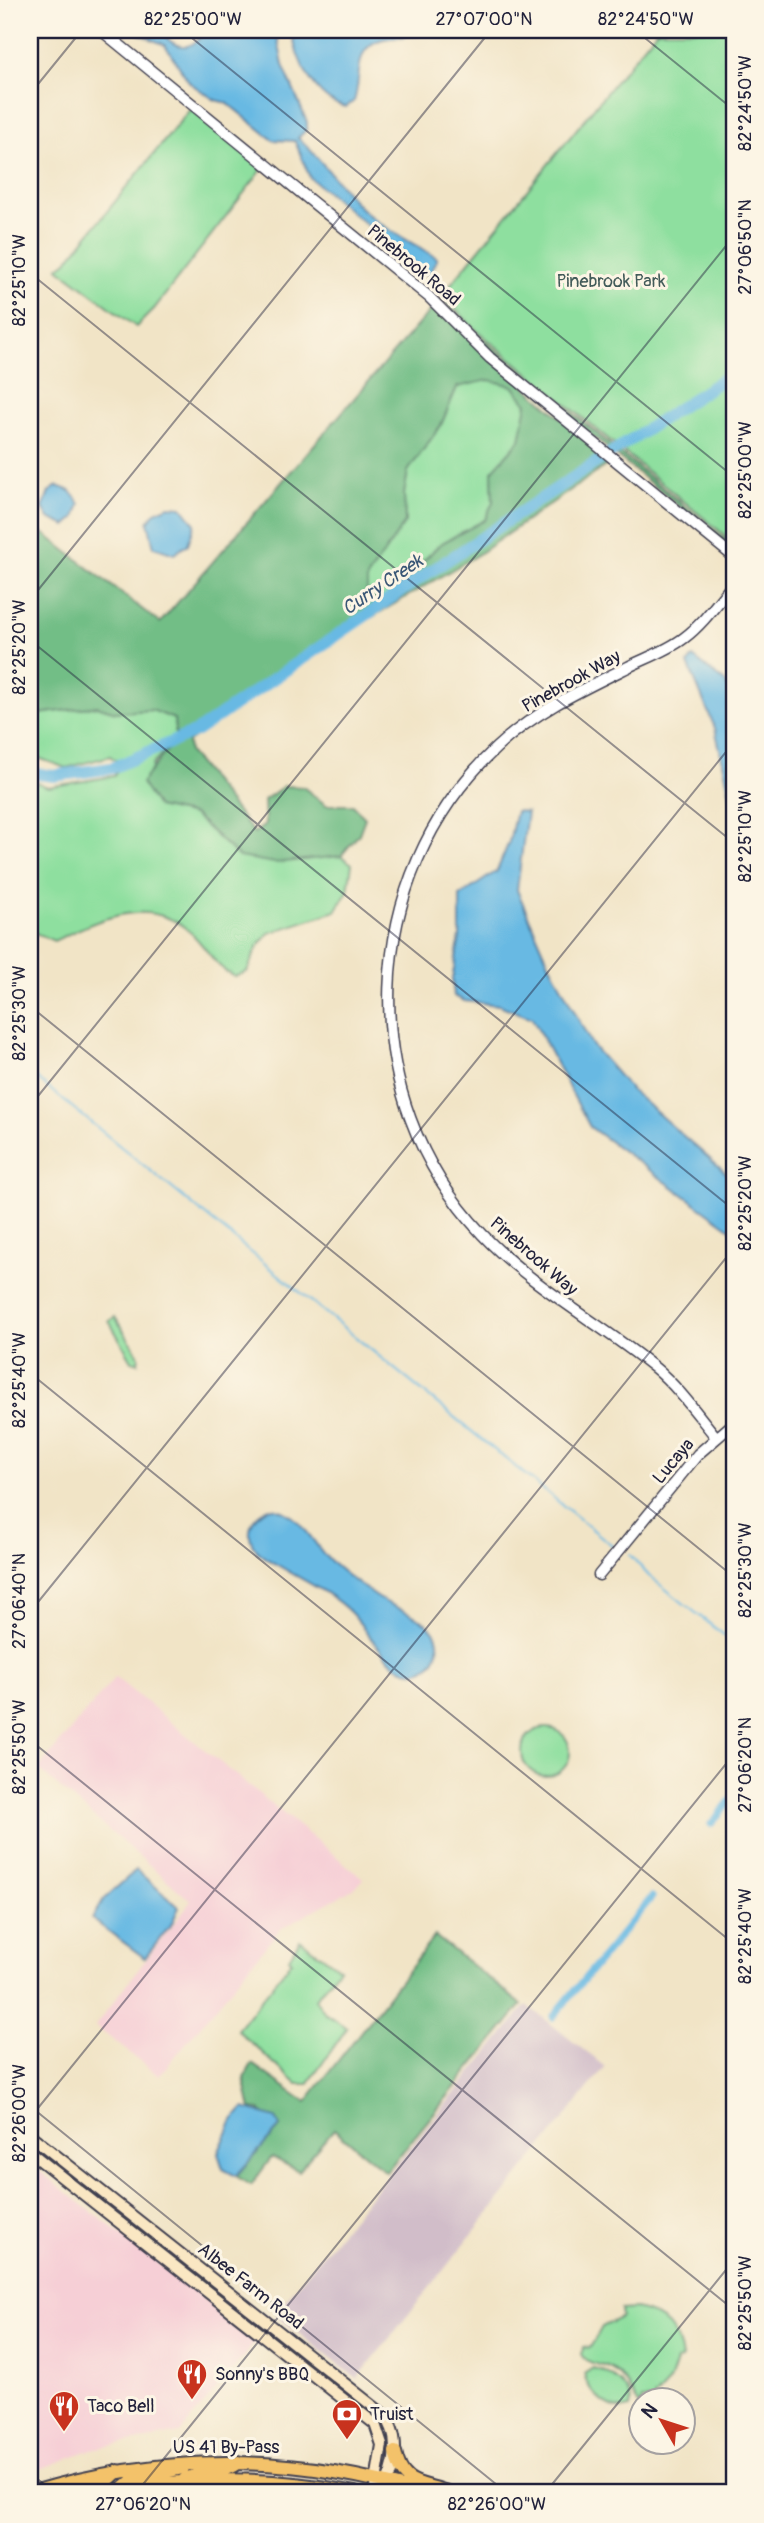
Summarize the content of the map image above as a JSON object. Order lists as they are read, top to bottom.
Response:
{
  "streets": {
    "main road": ["Albee Farm Road", "US 41 By-Pass"],
    "street": ["Pinebrook Road", "Pinebrook Way", "Lucaya"]
  },
  "crossings": [
    ["Pinebrook Way", "Lucaya"],
    ["Albee Farm Road", "US 41 By-Pass"]
  ],
  "water": ["Curry Creek"],
  "parks": ["Pinebrook Park"],
  "places": {
    "restaurant": ["Sonny's BBQ", "Taco Bell"],
    "bank": ["Truist"]
  },
  "north": "top left",
  "coordinates": [
    "82°25'00\"W",
    "27°07'00\"N",
    "82°24'50\"W",
    "27°06'50\"N",
    "82°25'10\"W",
    "82°25'20\"W",
    "82°25'30\"W",
    "82°25'40\"W",
    "27°06'40\"N",
    "82°25'50\"W",
    "27°06'20\"N",
    "82°26'00\"W"
  ]
}
